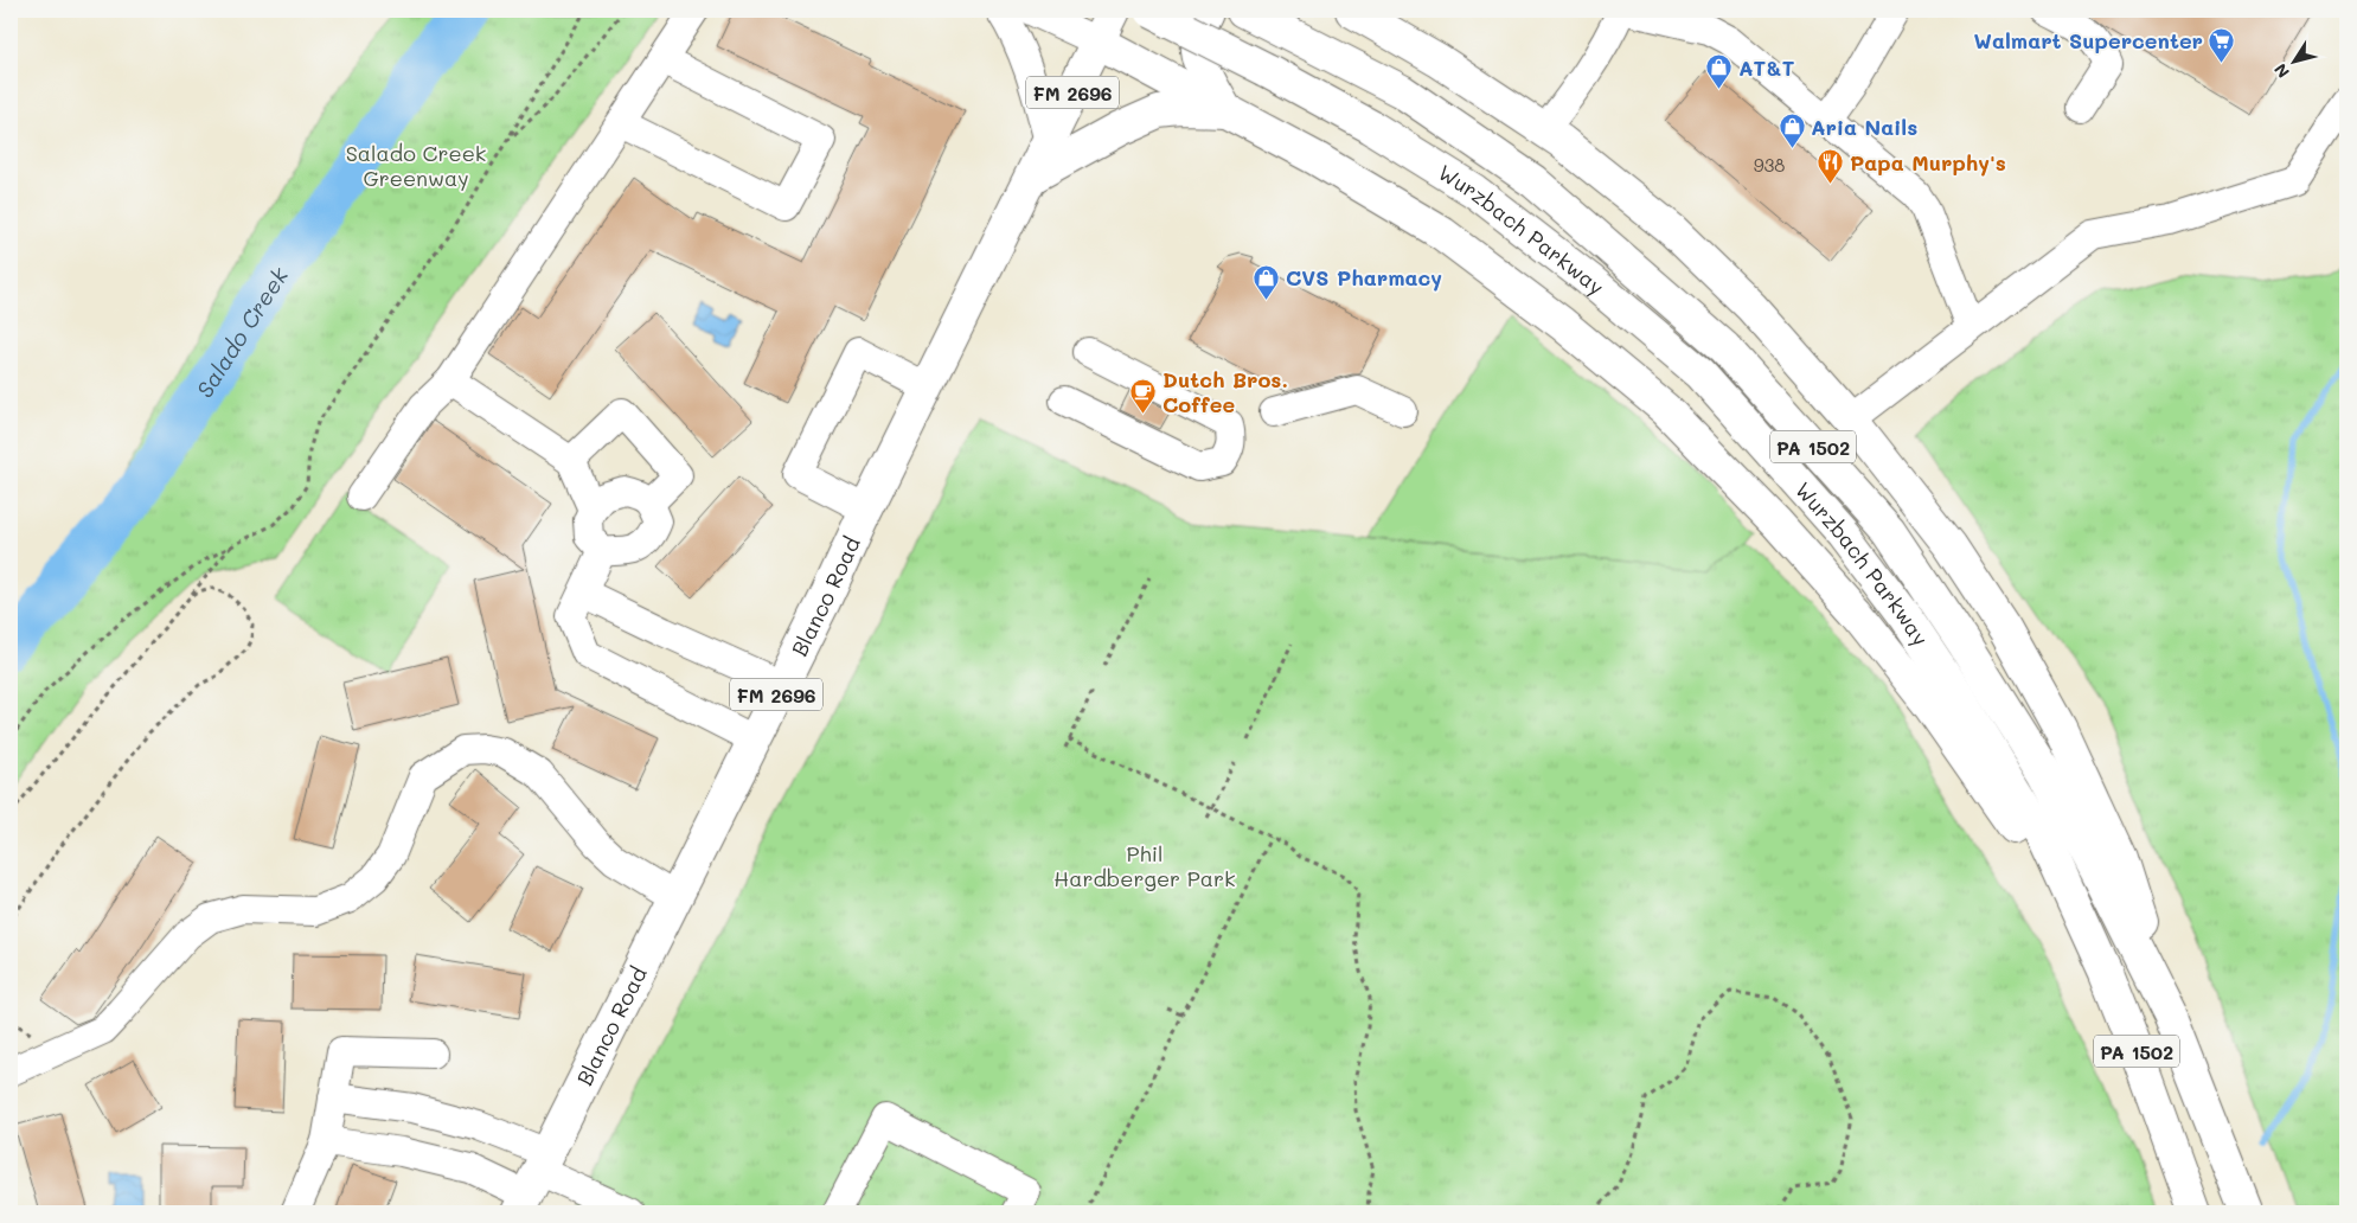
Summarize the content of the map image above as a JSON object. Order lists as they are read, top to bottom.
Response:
{
  "streets": {
    "main road": [
      "FM 2696",
      "Wurzbach Parkway",
      "PA 1502",
      "Blanco Road"
    ]
  },
  "water": ["Salado Creek"],
  "parks": ["Salado Creek Greenway", "Phil Hardberger Park"],
  "places": {
    "supermarket": ["Walmart Supercenter"],
    "shop": ["AT&T", "Aria Nails", "CVS Pharmacy"],
    "restaurant": ["Papa Murphy's"],
    "cafe": ["Dutch Bros. Coffee"]
  },
  "house_numbers": ["938"],
  "north": "bottom left"
}
